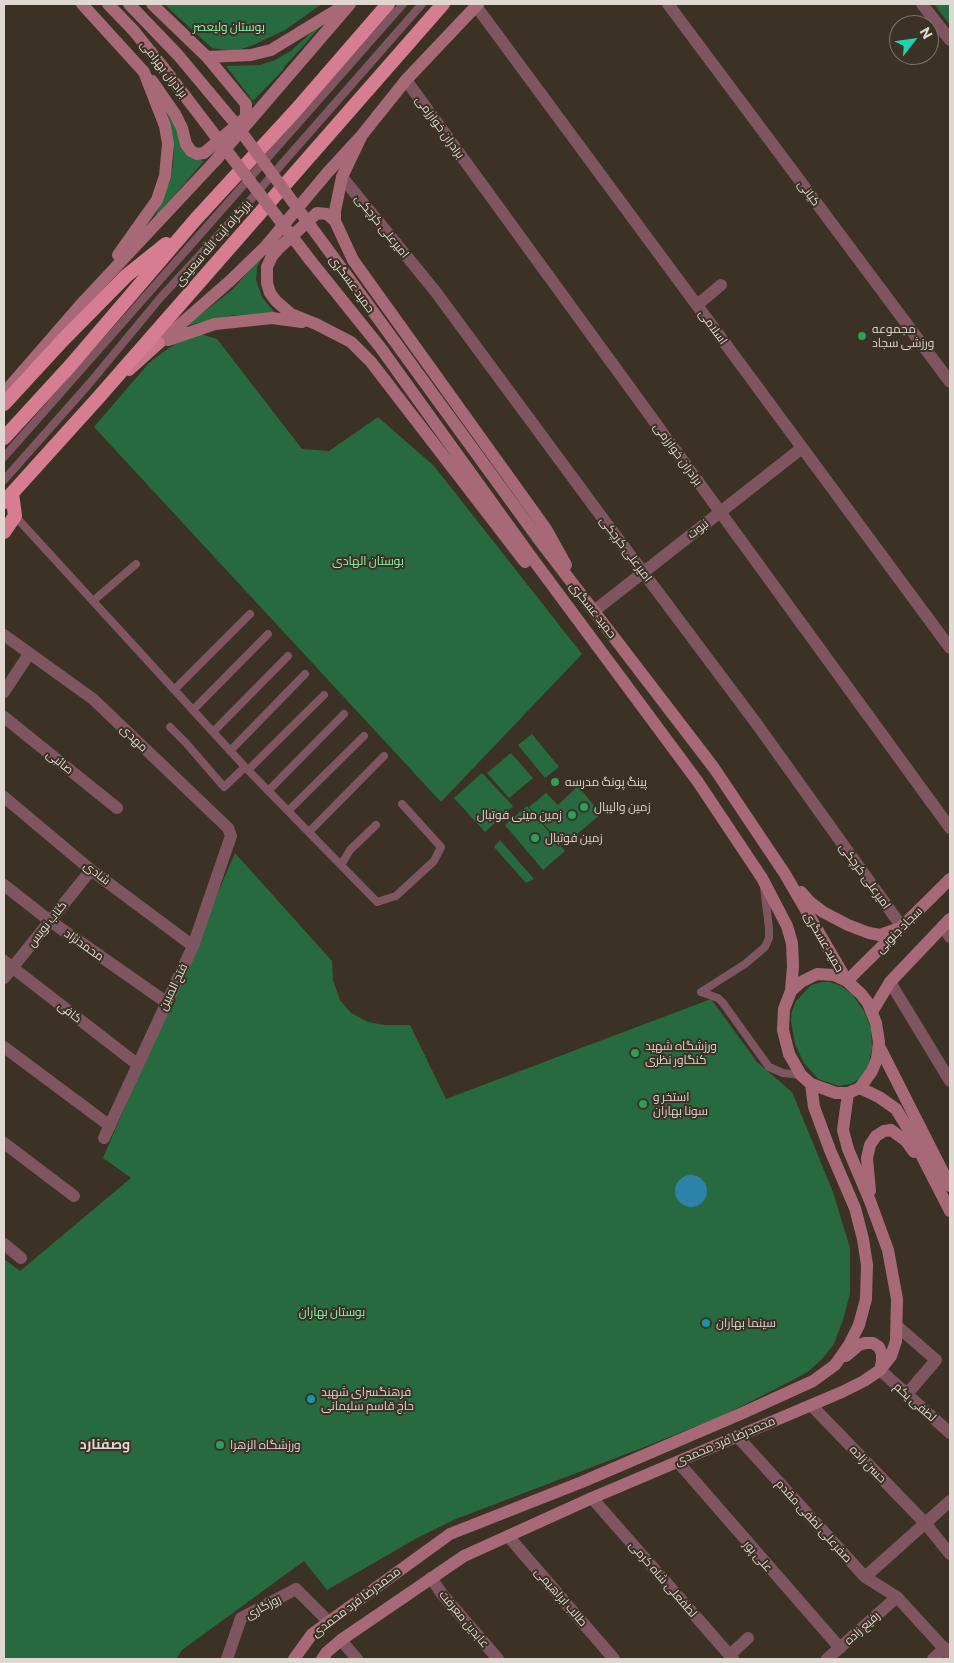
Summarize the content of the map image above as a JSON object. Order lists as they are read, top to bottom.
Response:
{
  "streets": {
    "highway": ["بزرگراه آیت الله سعیدی"],
    "main road": [
      "برادران بهرامی",
      "حمید عسگری",
      "سجاد جنوبی",
      "محمدرضا فرد محمدی"
    ],
    "street": [
      "برادران خوارزمی",
      "کیانی",
      "امیرعلی کرچکی",
      "اسلامی",
      "نبوت",
      "مهدی",
      "صائبی",
      "شادی",
      "کتاب نویس",
      "محمدنژاد",
      "فتح المبین",
      "کافی",
      "لطفی یکم",
      "حسن زاده",
      "صفرعلی لطفی مقدم",
      "علی پور",
      "لطفعلی شاه کرمی",
      "طالب ابراهیمی",
      "روزگاری",
      "عابدین معرفت",
      "رفیع زاده"
    ]
  },
  "crossings": [
    ["برادران بهرامی", "حمید عسگری"],
    ["برادران خوارزمی", "نبوت"],
    ["امیرعلی کرچکی", "نبوت"],
    ["امیرعلی کرچکی", "سجاد جنوبی"],
    ["حمید عسگری", "نبوت"],
    ["حمید عسگری", "سجاد جنوبی"],
    ["حمید عسگری", "محمدرضا فرد محمدی"],
    ["اسلامی", "نبوت"],
    ["مهدی", "فتح المبین"],
    ["شادی", "کتاب نویس"],
    ["شادی", "فتح المبین"],
    ["کتاب نویس", "محمدنژاد"],
    ["کتاب نویس", "کافی"],
    ["سجاد جنوبی", "محمدرضا فرد محمدی"],
    ["محمدنژاد", "فتح المبین"],
    ["فتح المبین", "کافی"],
    ["لطفی یکم", "محمدرضا فرد محمدی"],
    ["محمدرضا فرد محمدی", "حسن زاده"],
    ["محمدرضا فرد محمدی", "صفرعلی لطفی مقدم"],
    ["محمدرضا فرد محمدی", "علی پور"],
    ["محمدرضا فرد محمدی", "لطفعلی شاه کرمی"],
    ["محمدرضا فرد محمدی", "طالب ابراهیمی"],
    ["محمدرضا فرد محمدی", "روزگاری"],
    ["محمدرضا فرد محمدی", "عابدین معرفت"],
    ["صفرعلی لطفی مقدم", "رفیع زاده"],
    ["علی پور", "رفیع زاده"]
  ],
  "districts": ["وصفنارد"],
  "parks": ["بوستان ولیعصر", "بوستان الهادی", "بوستان بهاران"],
  "places": [
    "مجموعه ورزشی سجاد",
    "پینگ پونگ مدرسه",
    "زمین والیبال",
    "زمین مینی فوتبال",
    "زمین فوتبال",
    "ورزشگاه شهید کنگاور نظری",
    "استخر و سونا بهاران",
    "سینما بهاران",
    "فرهنگسرای شهید حاج قاسم سلیمانی",
    "ورزشگاه الزهرا"
  ],
  "north": "top right"
}
